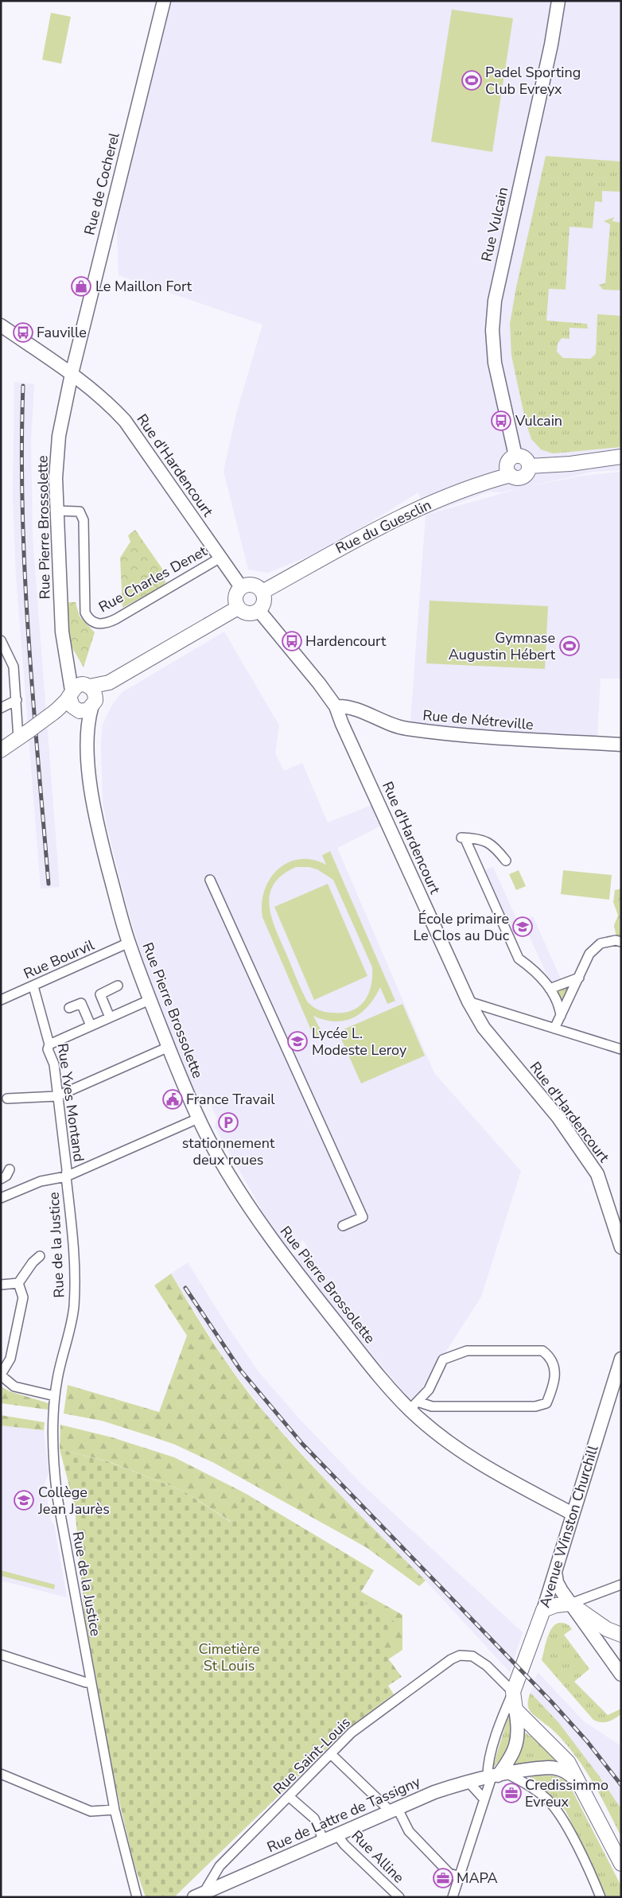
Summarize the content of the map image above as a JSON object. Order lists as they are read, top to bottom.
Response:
{
  "streets": {
    "main road": [
      "Rue de Cocherel",
      "Rue Vulcain",
      "Rue d'Hardencourt",
      "Rue du Guesclin",
      "Rue Pierre Brossolette",
      "Rue de Nétreville",
      "Avenue Winston Churchill",
      "Rue de Lattre de Tassigny"
    ],
    "street": [
      "Rue Charles Denet",
      "Rue Bourvil",
      "Rue Yves Montand",
      "Rue de la Justice",
      "Rue Saint-Louis",
      "Rue Alline"
    ]
  },
  "crossings": [
    ["Rue de Cocherel", "Rue d'Hardencourt"],
    ["Rue de Cocherel", "Rue Pierre Brossolette"],
    ["Rue Vulcain", "Rue du Guesclin"],
    ["Rue d'Hardencourt", "Rue du Guesclin"],
    ["Rue d'Hardencourt", "Rue Pierre Brossolette"],
    ["Rue d'Hardencourt", "Rue Charles Denet"],
    ["Rue d'Hardencourt", "Rue de Nétreville"],
    ["Rue Pierre Brossolette", "Rue Charles Denet"],
    ["Rue Pierre Brossolette", "Rue Bourvil"],
    ["Rue Pierre Brossolette", "Avenue Winston Churchill"],
    ["Rue Bourvil", "Rue Yves Montand"],
    ["Rue Yves Montand", "Rue de la Justice"],
    ["Avenue Winston Churchill", "Rue Saint-Louis"],
    ["Rue Saint-Louis", "Rue de Lattre de Tassigny"],
    ["Rue de Lattre de Tassigny", "Rue Alline"]
  ],
  "parks": ["Cimetière St Louis"],
  "places": {
    "sports": ["Padel Sporting Club Evreyx", "Gymnase Augustin Hébert"],
    "shop": ["Le Maillon Fort"],
    "bus stop": ["Fauville", "Vulcain", "Hardencourt"],
    "school or university": ["École primaire Le Clos au Duc", "Lycée L. Modeste Leroy", "Collège Jean Jaurès"],
    "public building": ["France Travail"],
    "parking": ["stationnement deux roues"],
    "office": ["Credissimmo Evreux", "MAPA"]
  }
}
